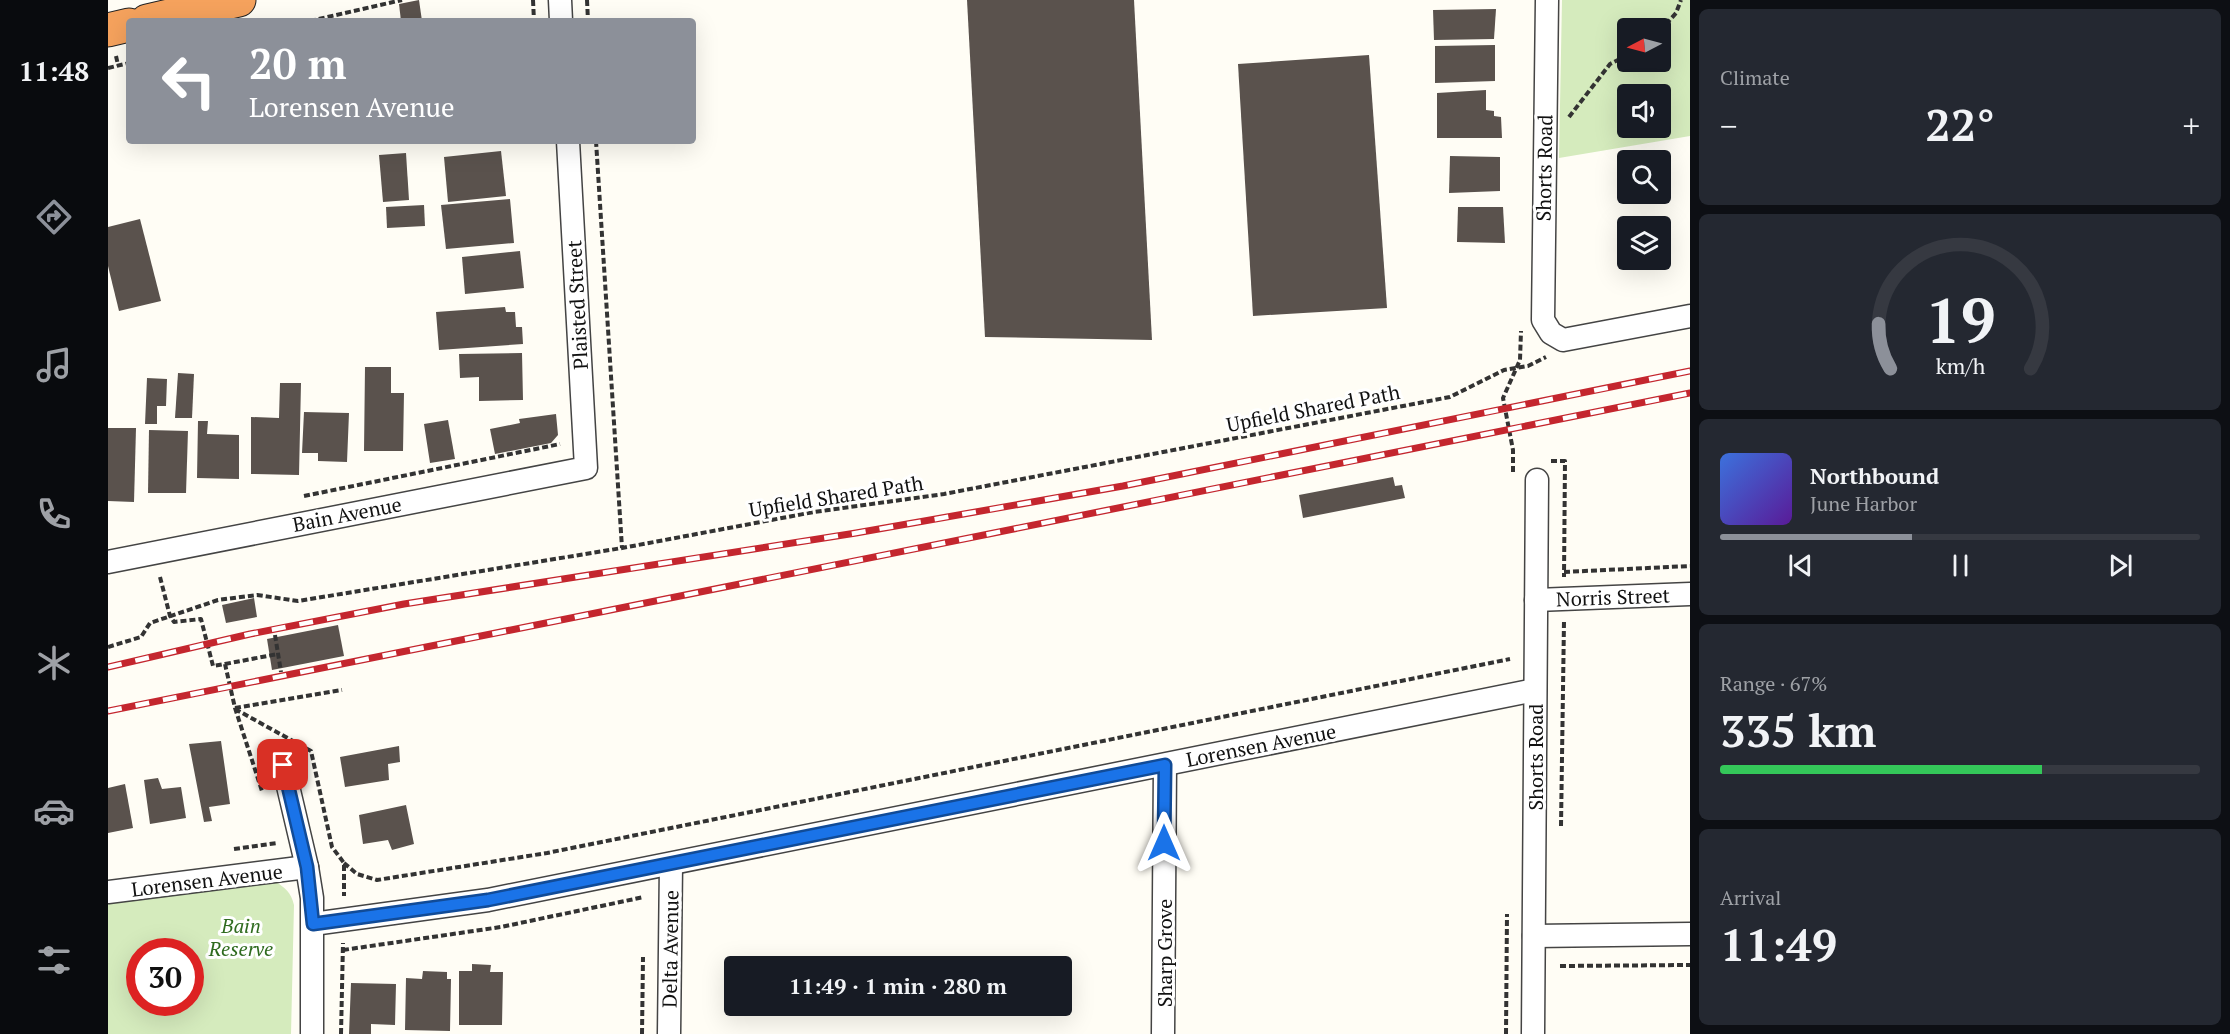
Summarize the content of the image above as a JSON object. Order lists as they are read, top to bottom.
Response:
{
  "streets": {
    "street": [
      "Shorts Road",
      "Plaisted Street",
      "Bain Avenue",
      "Norris Street",
      "Lorensen Avenue",
      "Delta Avenue",
      "Sharp Grove"
    ],
    "path": ["Upfield Shared Path"]
  },
  "crossings": [
    ["Shorts Road", "Upfield Shared Path"],
    ["Shorts Road", "Norris Street"],
    ["Shorts Road", "Lorensen Avenue"],
    ["Plaisted Street", "Bain Avenue"],
    ["Lorensen Avenue", "Delta Avenue"],
    ["Lorensen Avenue", "Sharp Grove"]
  ],
  "parks": ["Bain Reserve"],
  "north": "left",
  "page": {
    "tabs": "11:48",
    "tile": [
      "Climate",
      ["Range · 67%", "335 km"],
      ["Arrival", "11:49"]
    ],
    "turn": ["20 m", "Lorensen Avenue"],
    "heat": ["−", "22°", "+"],
    "song": ["Northbound", "June Harbor"],
    "limit": "30",
    "trip": "11:49 · 1 min · 280 m",
    "gauge": ["19", "km/h"]
  }
}
